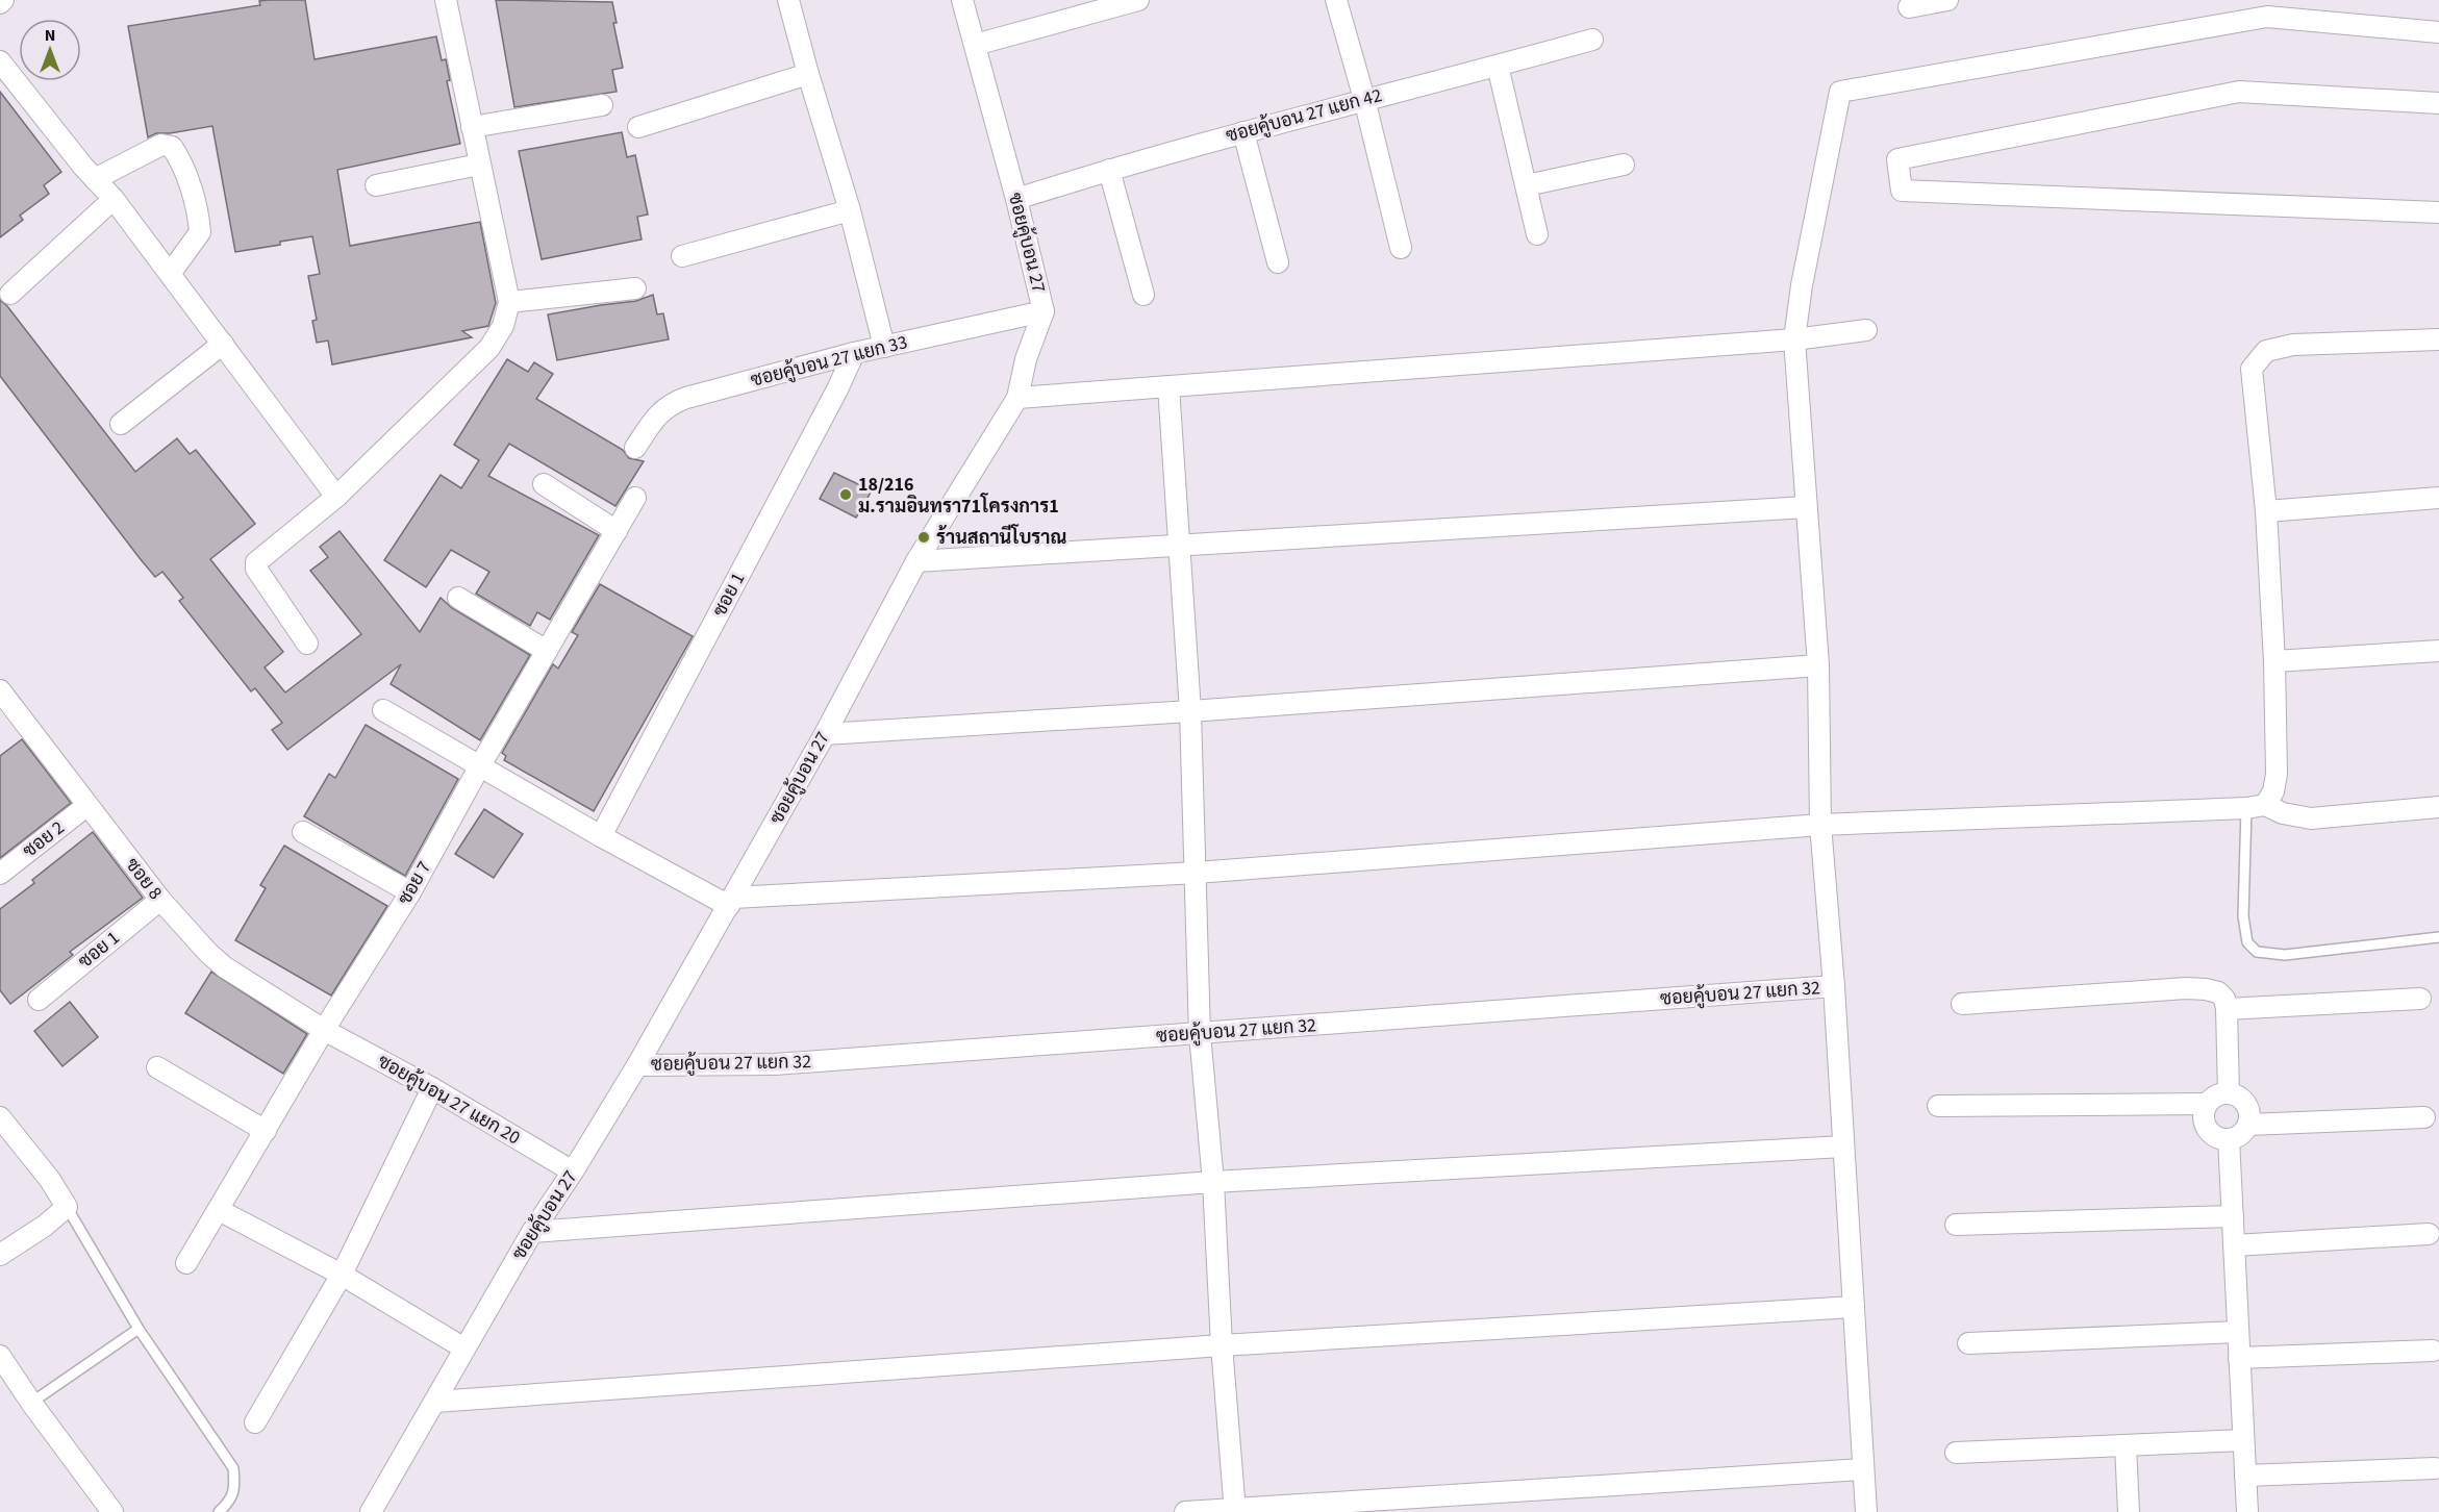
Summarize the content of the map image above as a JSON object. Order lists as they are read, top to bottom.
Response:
{
  "streets": {
    "street": [
      "ซอยคู้บอน 27 แยก 42",
      "ซอยคู้บอน 27",
      "ซอยคู้บอน 27 แยก 33",
      "ซอย 1",
      "ซอย 2",
      "ซอย 8",
      "ซอย 7",
      "ซอยคู้บอน 27 แยก 32",
      "ซอยคู้บอน 27 แยก 20"
    ]
  },
  "crossings": [
    ["ซอยคู้บอน 27 แยก 42", "ซอยคู้บอน 27"],
    ["ซอยคู้บอน 27", "ซอยคู้บอน 27 แยก 33"],
    ["ซอยคู้บอน 27", "ซอยคู้บอน 27 แยก 32"],
    ["ซอยคู้บอน 27", "ซอยคู้บอน 27 แยก 20"],
    ["ซอยคู้บอน 27 แยก 33", "ซอย 1"],
    ["ซอย 1", "ซอย 8"],
    ["ซอย 2", "ซอย 8"],
    ["ซอย 8", "ซอย 7"],
    ["ซอย 8", "ซอยคู้บอน 27 แยก 20"],
    ["ซอย 7", "ซอยคู้บอน 27 แยก 20"]
  ],
  "places": ["18/216 ม.รามอินทรา71โครงการ1", "ร้านสถานีโบราณ"],
  "north": "top"
}
